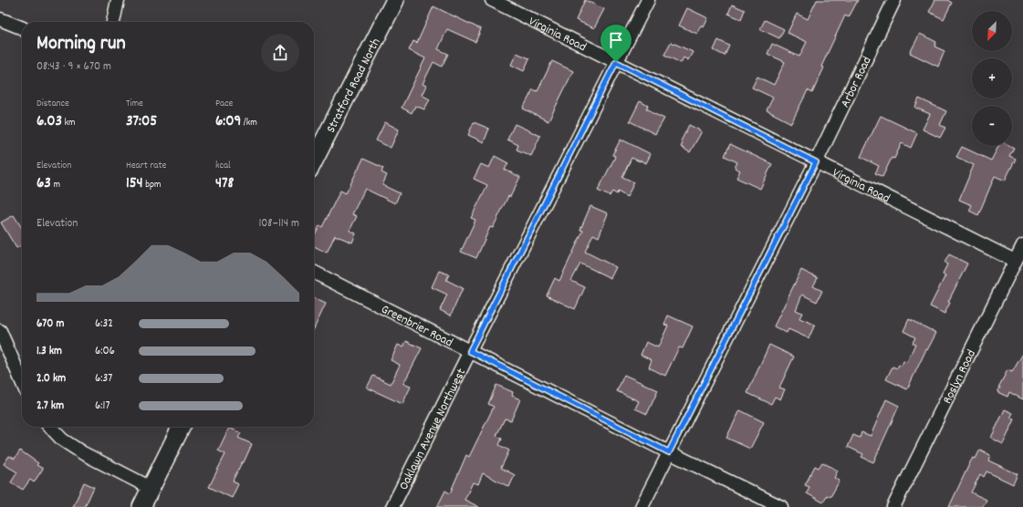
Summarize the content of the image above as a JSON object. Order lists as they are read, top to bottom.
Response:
{
  "streets": {
    "main road": ["Stratford Road North"],
    "street": [
      "Virginia Road",
      "Arbor Road",
      "Greenbrier Road",
      "Roslyn Road",
      "Oaklawn Avenue Northwest"
    ]
  },
  "crossings": [
    ["Virginia Road", "Arbor Road"],
    ["Virginia Road", "Roslyn Road"],
    ["Virginia Road", "Oaklawn Avenue Northwest"],
    ["Arbor Road", "Greenbrier Road"],
    ["Greenbrier Road", "Oaklawn Avenue Northwest"]
  ],
  "north": "bottom left",
  "page": {
    "map_buttons": ["+", "−"],
    "heading": ["Morning run", "08:43 · 9 × 670 m"],
    "stats": [
      ["Distance", "6.03 km"],
      ["Time", "37:05"],
      ["Pace", "6:09 /km"],
      ["Elevation", "63 m"],
      ["Heart rate", "154 bpm"],
      ["kcal", "478"]
    ],
    "chart": ["Elevation", "108–114 m"],
    "list": [
      {
        "name": "670 m",
        "note": "6:32"
      },
      {
        "name": "1.3 km",
        "note": "6:06"
      },
      {
        "name": "2.0 km",
        "note": "6:37"
      },
      {
        "name": "2.7 km",
        "note": "6:17"
      }
    ]
  }
}
